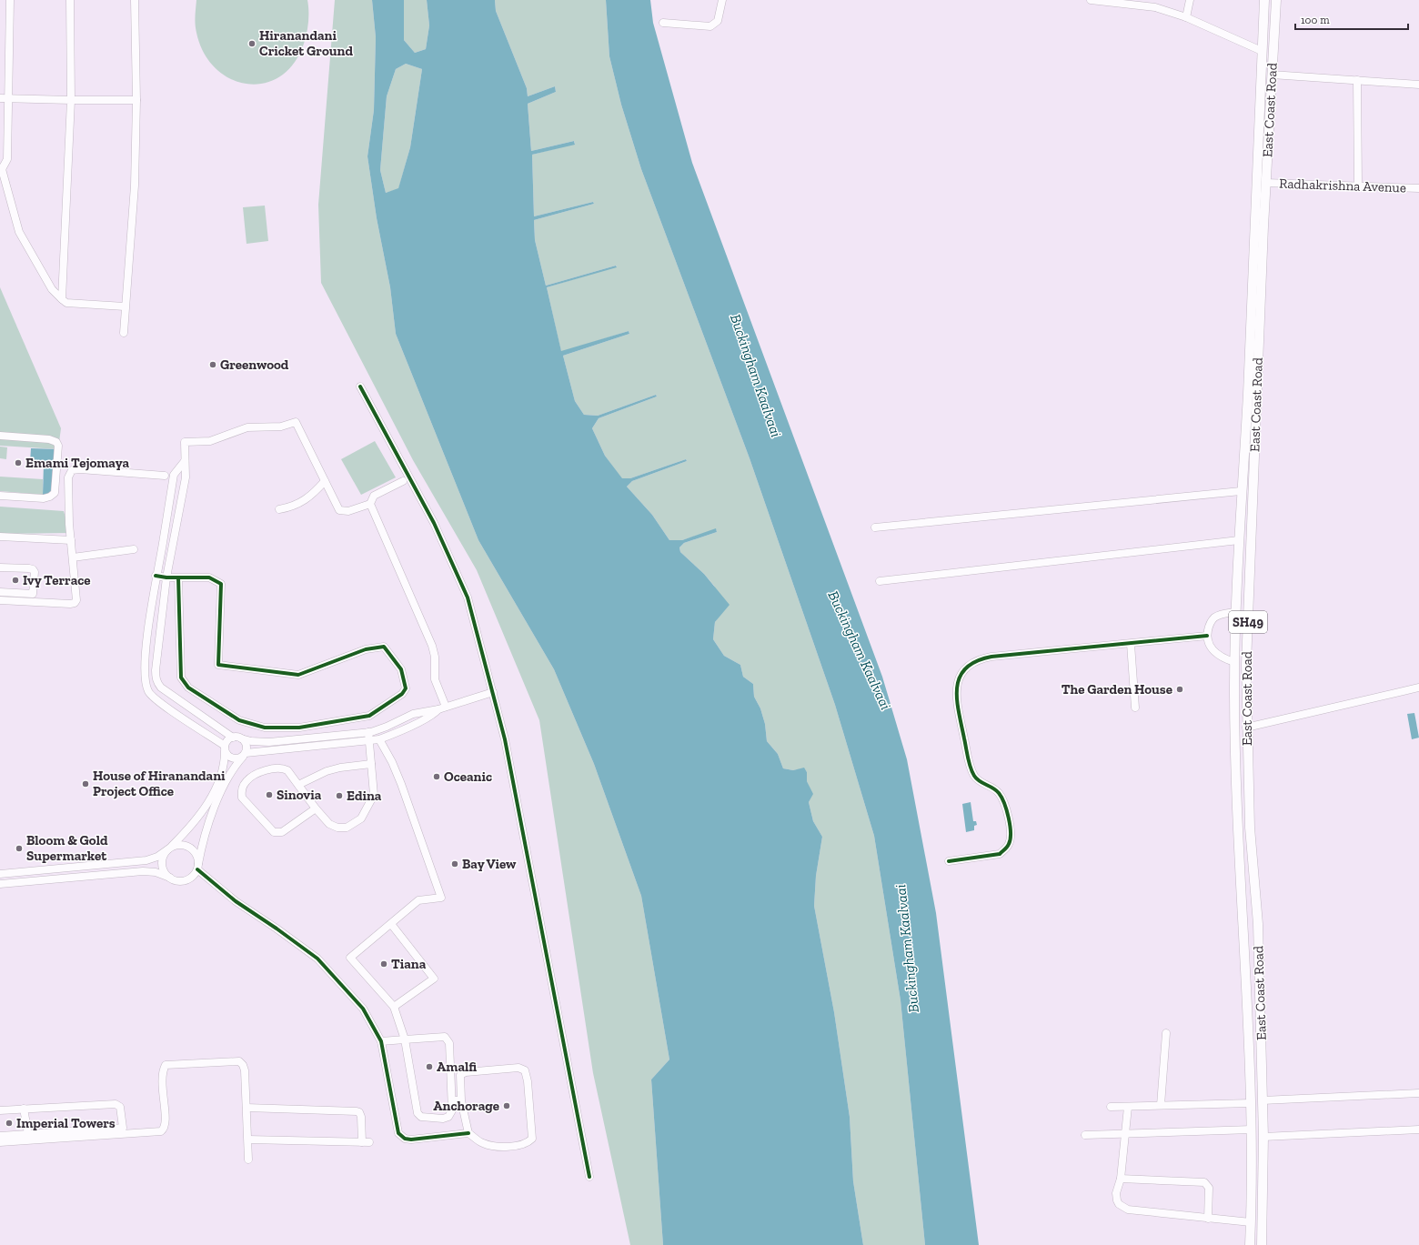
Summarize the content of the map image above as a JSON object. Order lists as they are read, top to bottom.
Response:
{
  "streets": {
    "main road": ["East Coast Road", "SH49"],
    "street": ["Radhakrishna Avenue"]
  },
  "crossings": [
    ["East Coast Road", "Radhakrishna Avenue"]
  ],
  "water": ["Buckingham Kaalvaai"],
  "places": [
    "Hiranandani Cricket Ground",
    "Greenwood",
    "Emami Tejomaya",
    "Ivy Terrace",
    "The Garden House",
    "Oceanic",
    "House of Hiranandani Project Office",
    "Sinovia",
    "Edina",
    "Bloom & Gold Supermarket",
    "Bay View",
    "Tiana",
    "Amalfi",
    "Anchorage",
    "Imperial Towers"
  ],
  "scale_bar": "100 m"
}
